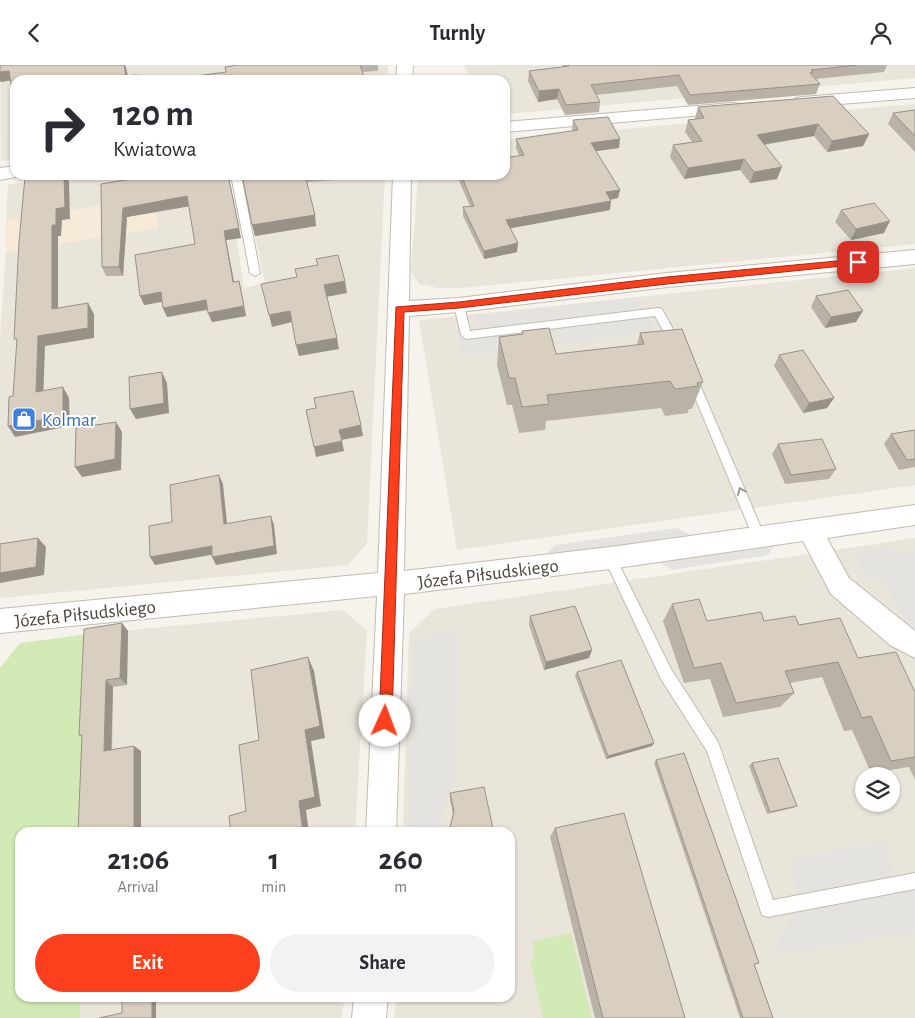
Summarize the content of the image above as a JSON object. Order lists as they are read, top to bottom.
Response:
{
  "streets": {
    "street": ["Józefa Piłsudskiego"]
  },
  "places": {
    "shop": ["Kolmar"]
  },
  "page": {
    "header": "Turnly",
    "turn": ["120 m", "Kwiatowa"],
    "eta": [
      "21:06",
      "Arrival",
      "1",
      "min",
      "260",
      "m"
    ],
    "buttons": ["Exit", "Share"]
  }
}
